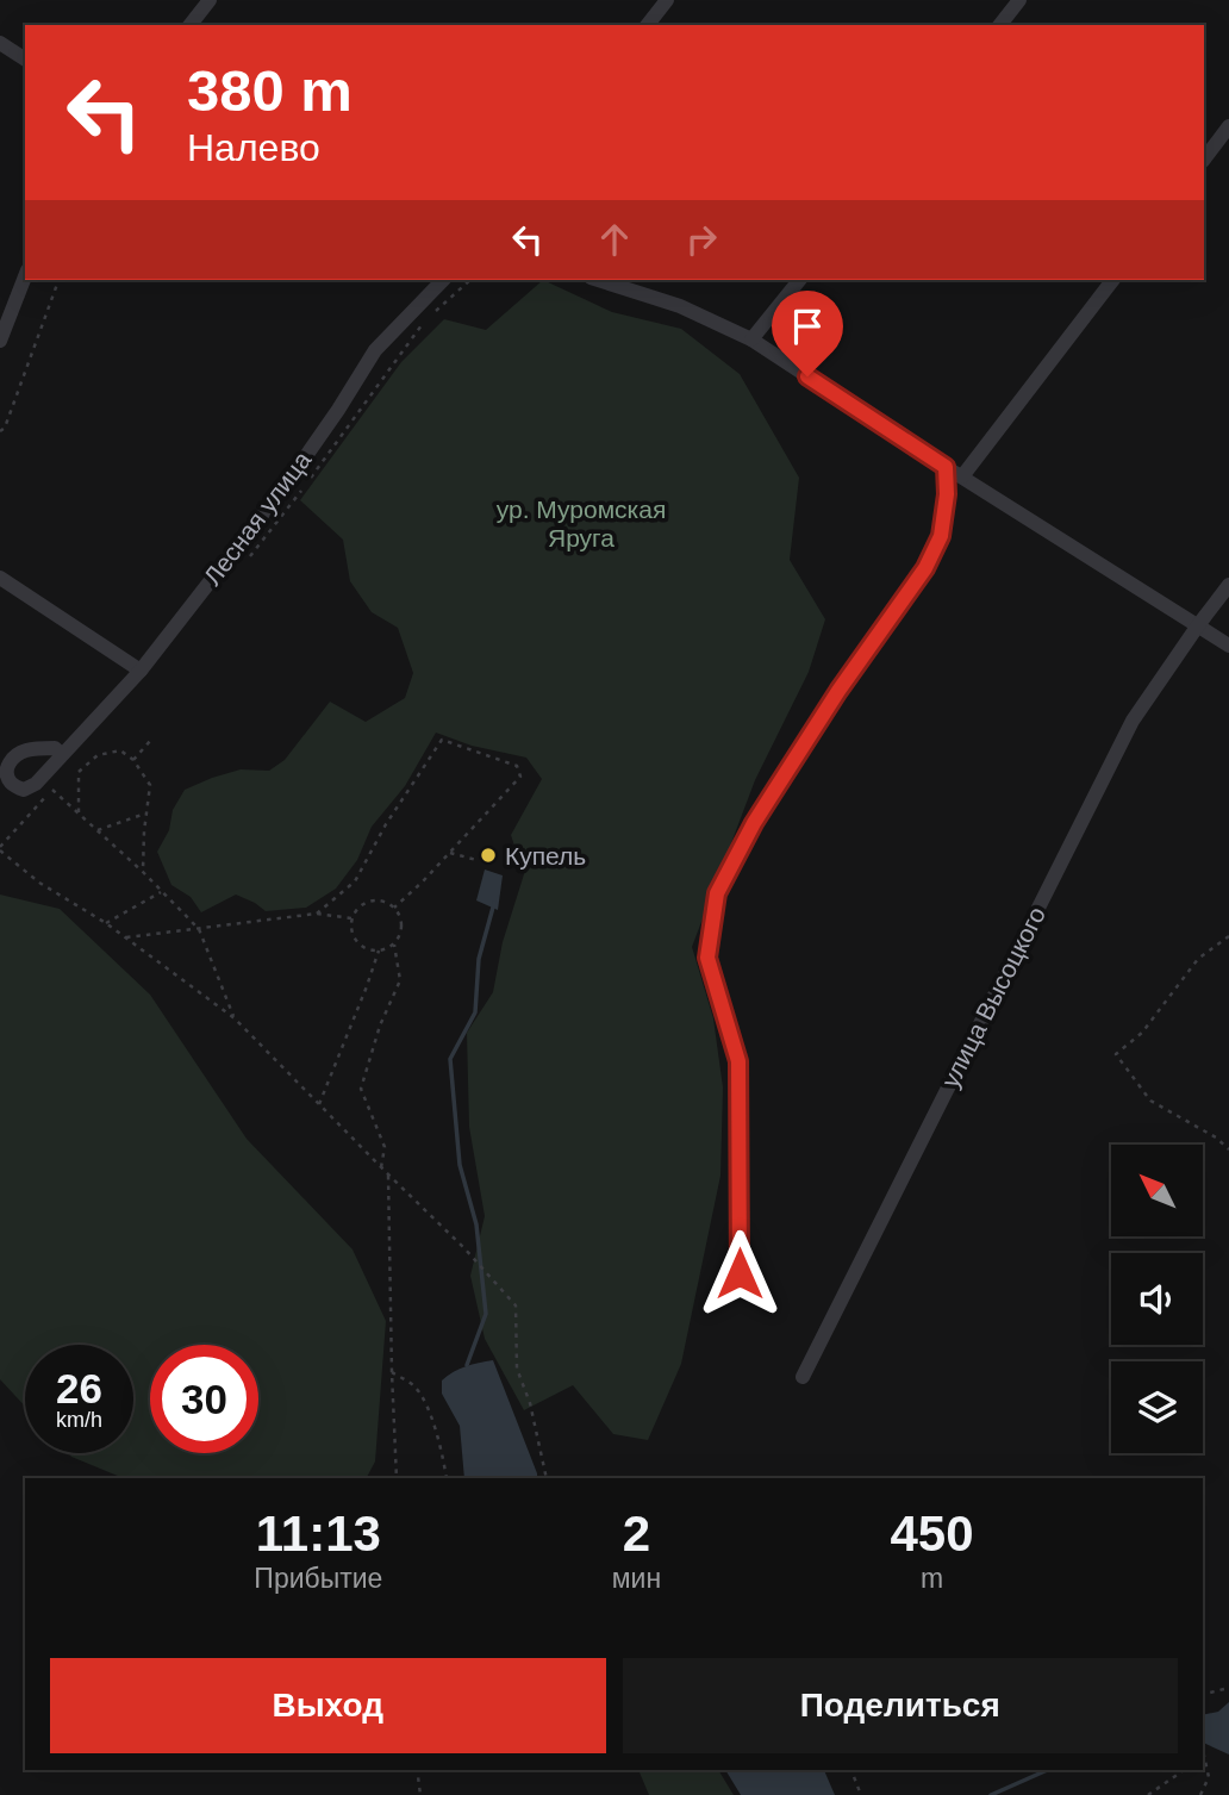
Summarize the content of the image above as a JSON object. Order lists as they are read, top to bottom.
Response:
{
  "streets": {
    "street": ["Лесная улица", "улица Высоцкого"]
  },
  "parks": ["ур. Муромская Яруга"],
  "places": ["Купель"],
  "north": "top left",
  "page": {
    "turn": ["380 m", "Налево"],
    "speed": "26 km/h",
    "limit": "30",
    "eta": [
      "11:13",
      "Прибытие",
      "2",
      "мин",
      "450",
      "m"
    ],
    "buttons": ["Выход", "Поделиться"]
  }
}
